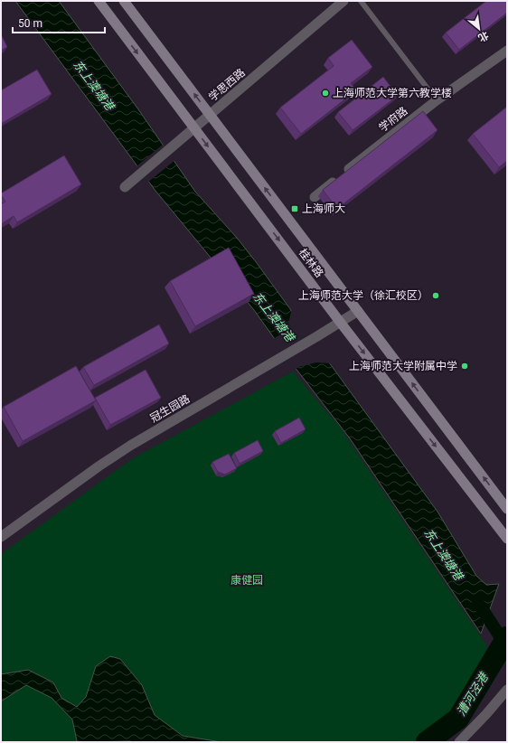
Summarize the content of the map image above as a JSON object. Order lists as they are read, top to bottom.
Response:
{
  "streets": {
    "main road": ["桂林路"],
    "street": ["学思西路", "学府路", "冠生园路"]
  },
  "crossings": [
    ["学思西路", "桂林路"],
    ["桂林路", "冠生园路"]
  ],
  "water": ["东上澳塘港", "漕河泾港"],
  "parks": ["康健园"],
  "places": {
    "other": ["上海师范大学第六教学楼", "上海师范大学（徐汇校区）", "上海师范大学附属中学"],
    "transit": ["上海师大"]
  },
  "scale_bar": "50 m",
  "north": "bottom right"
}
